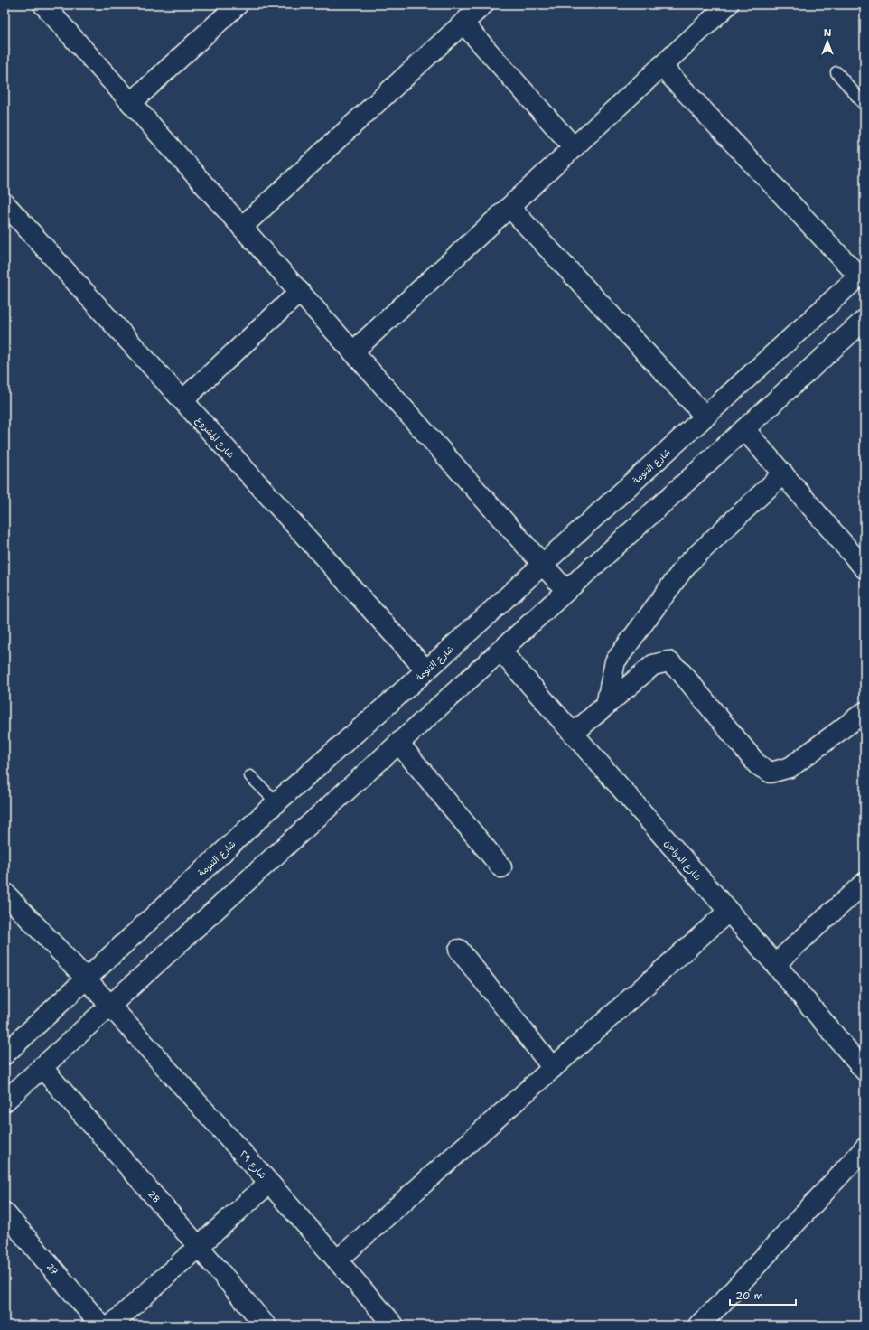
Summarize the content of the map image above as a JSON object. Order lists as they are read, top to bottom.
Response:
{
  "streets": {
    "street": [
      "شارع المشروع",
      "شارع التنومة",
      "شارع الدواجن",
      "شارع ٢٩",
      "28",
      "27"
    ]
  },
  "crossings": [
    ["شارع المشروع", "شارع التنومة"],
    ["شارع التنومة", "شارع ٢٩"]
  ],
  "scale_bar": "20 m",
  "north": "top"
}
